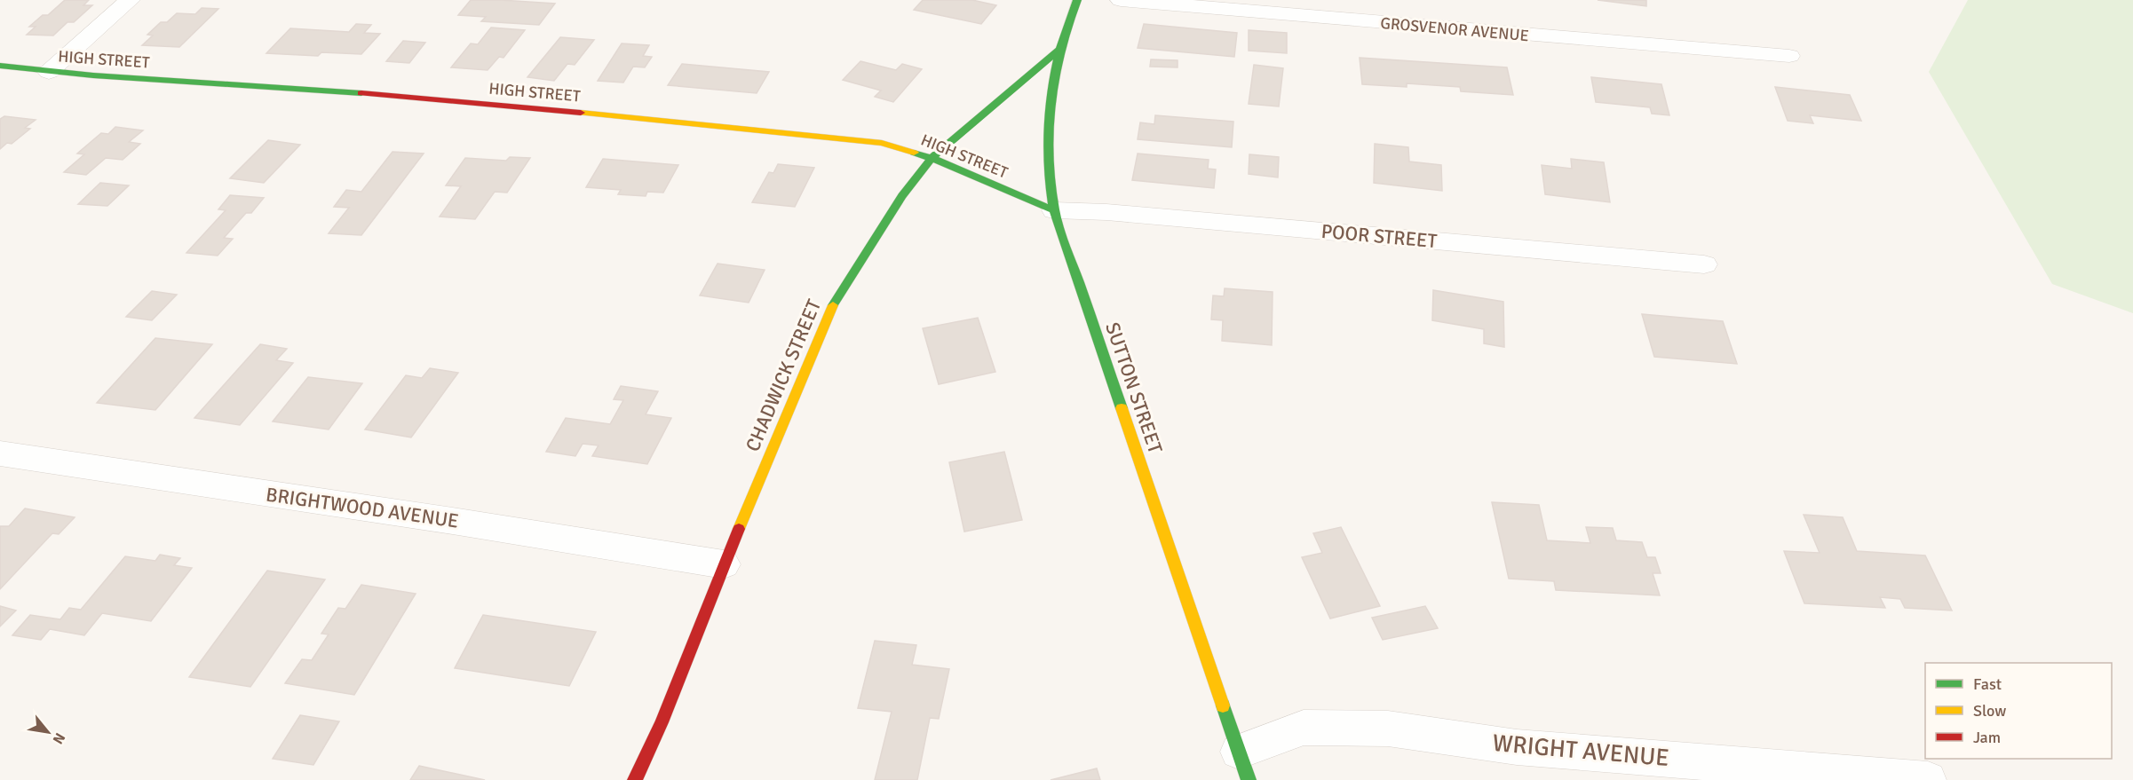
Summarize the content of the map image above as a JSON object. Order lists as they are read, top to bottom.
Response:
{
  "streets": {
    "main road": ["HIGH STREET", "CHADWICK STREET", "SUTTON STREET"],
    "street": [
      "GROSVENOR AVENUE",
      "POOR STREET",
      "BRIGHTWOOD AVENUE",
      "WRIGHT AVENUE"
    ]
  },
  "crossings": [
    ["HIGH STREET", "POOR STREET"],
    ["HIGH STREET", "CHADWICK STREET"],
    ["HIGH STREET", "SUTTON STREET"],
    ["POOR STREET", "SUTTON STREET"],
    ["CHADWICK STREET", "SUTTON STREET"],
    ["CHADWICK STREET", "BRIGHTWOOD AVENUE"],
    ["SUTTON STREET", "WRIGHT AVENUE"]
  ],
  "legend": ["Fast", "Slow", "Jam"],
  "north": "bottom right"
}
